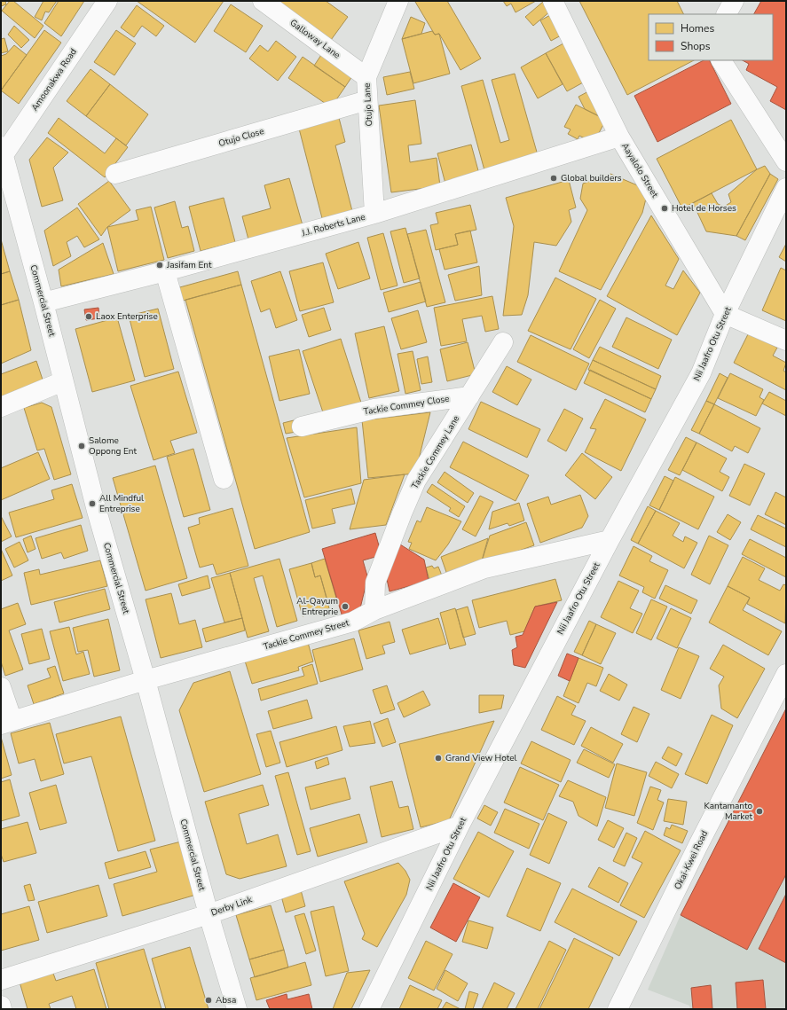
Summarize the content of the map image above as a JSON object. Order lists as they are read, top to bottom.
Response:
{
  "streets": {
    "street": [
      "Galloway Lane",
      "Amoonakwa Road",
      "Otujo Lane",
      "Otujo Close",
      "Aayalolo Street",
      "J.J. Roberts Lane",
      "Commercial Street",
      "Nii Jaafro Otu Street",
      "Tackie Commey Close",
      "Tackie Commey Lane",
      "Tackie Commey Street",
      "Okai-Kwei Road",
      "Derby Link"
    ]
  },
  "crossings": [
    ["Galloway Lane", "Otujo Lane"],
    ["Amoonakwa Road", "Commercial Street"],
    ["Otujo Lane", "Otujo Close"],
    ["Otujo Lane", "J.J. Roberts Lane"],
    ["Aayalolo Street", "J.J. Roberts Lane"],
    ["Aayalolo Street", "Nii Jaafro Otu Street"],
    ["J.J. Roberts Lane", "Commercial Street"],
    ["Commercial Street", "Tackie Commey Street"],
    ["Commercial Street", "Derby Link"],
    ["Nii Jaafro Otu Street", "Tackie Commey Street"],
    ["Nii Jaafro Otu Street", "Derby Link"],
    ["Tackie Commey Close", "Tackie Commey Lane"],
    ["Tackie Commey Lane", "Tackie Commey Street"]
  ],
  "places": [
    "Global builders",
    "Hotel de Horses",
    "Jasifam Ent",
    "Laox Enterprise",
    "Salome Oppong Ent",
    "All Mindful Entreprise",
    "Al-Qayum Entreprie",
    "Grand View Hotel",
    "Kantamanto Market",
    "Absa"
  ],
  "legend": ["Homes", "Shops"]
}
